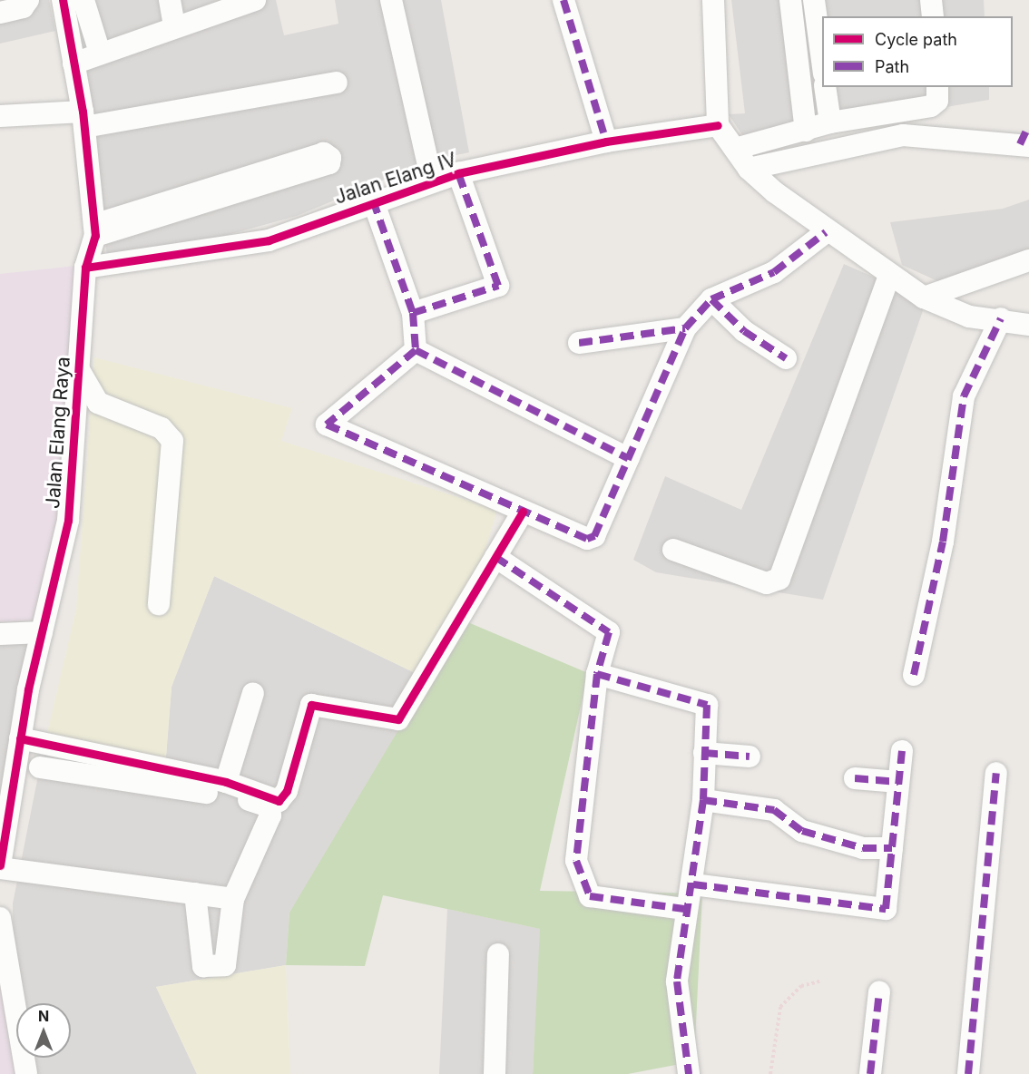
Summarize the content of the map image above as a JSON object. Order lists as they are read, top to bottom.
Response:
{
  "streets": {
    "street": ["Jalan Elang IV", "Jalan Elang Raya"]
  },
  "crossings": [
    ["Jalan Elang IV", "Jalan Elang Raya"]
  ],
  "legend": ["Cycle path", "Path"],
  "north": "top"
}
